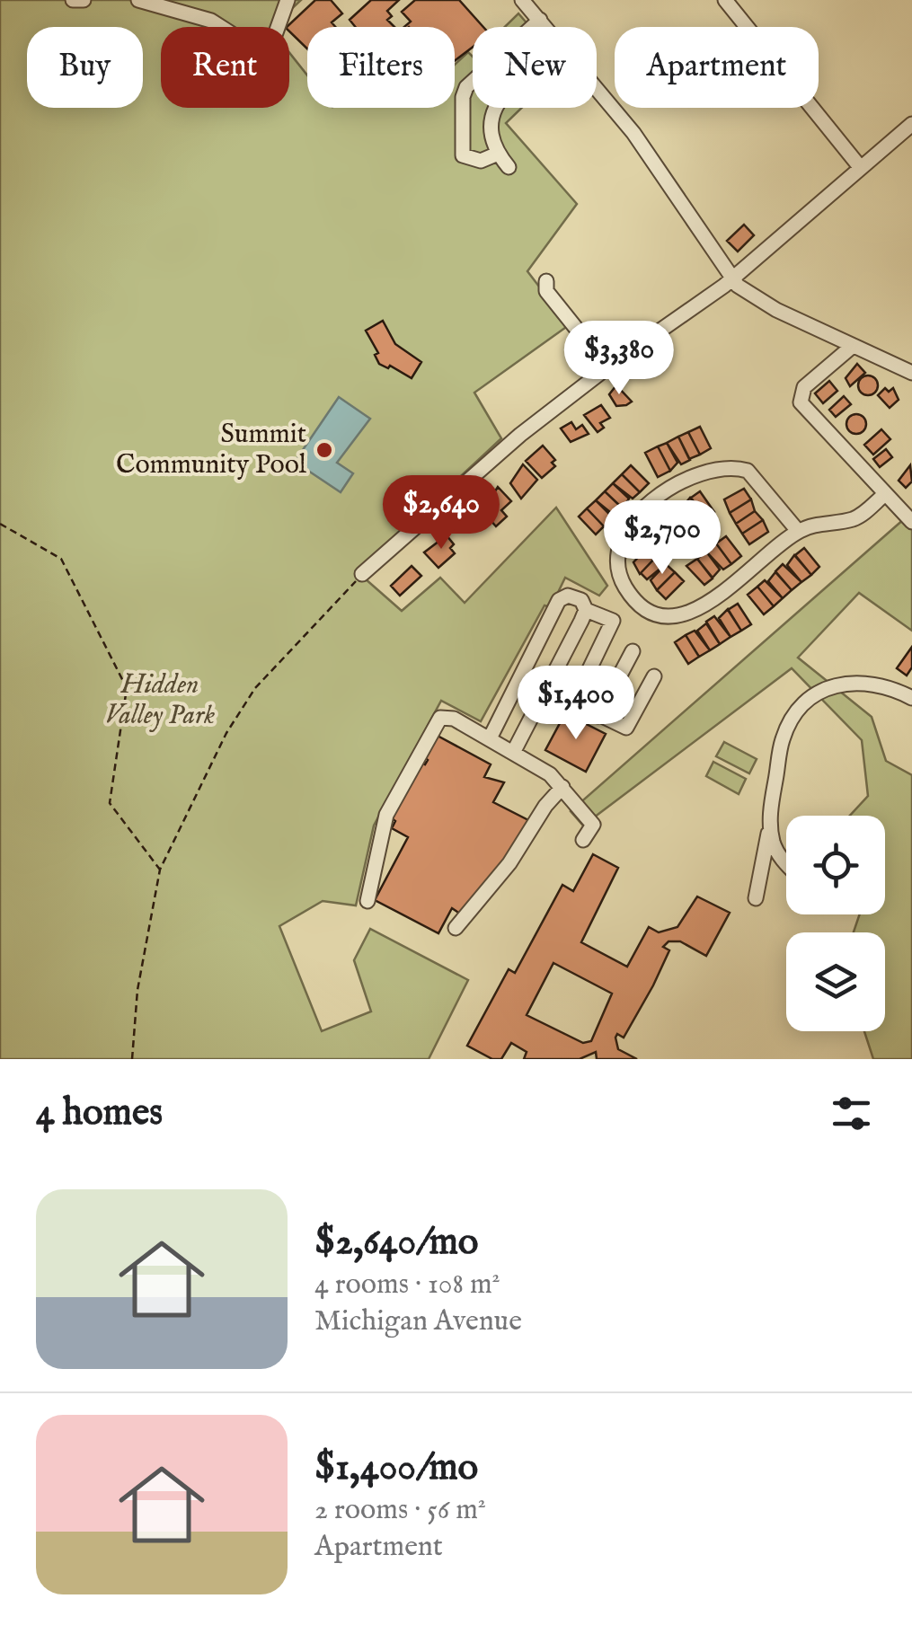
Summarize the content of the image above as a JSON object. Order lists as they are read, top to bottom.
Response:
{
  "parks": ["Hidden Valley Park"],
  "places": ["Summit Community Pool"],
  "page": {
    "chip": [
      "Buy",
      "Rent",
      "Filters",
      "New",
      "Apartment"
    ],
    "price": [
      "$3,380",
      "$2,640",
      "$2,700",
      "$1,400"
    ],
    "heading": "4 homes",
    "list": [
      {
        "name": "$2,640/mo",
        "note": "4 rooms · 108 m² · Michigan Avenue"
      },
      {
        "name": "$1,400/mo",
        "note": "2 rooms · 56 m² · Apartment"
      }
    ]
  }
}
